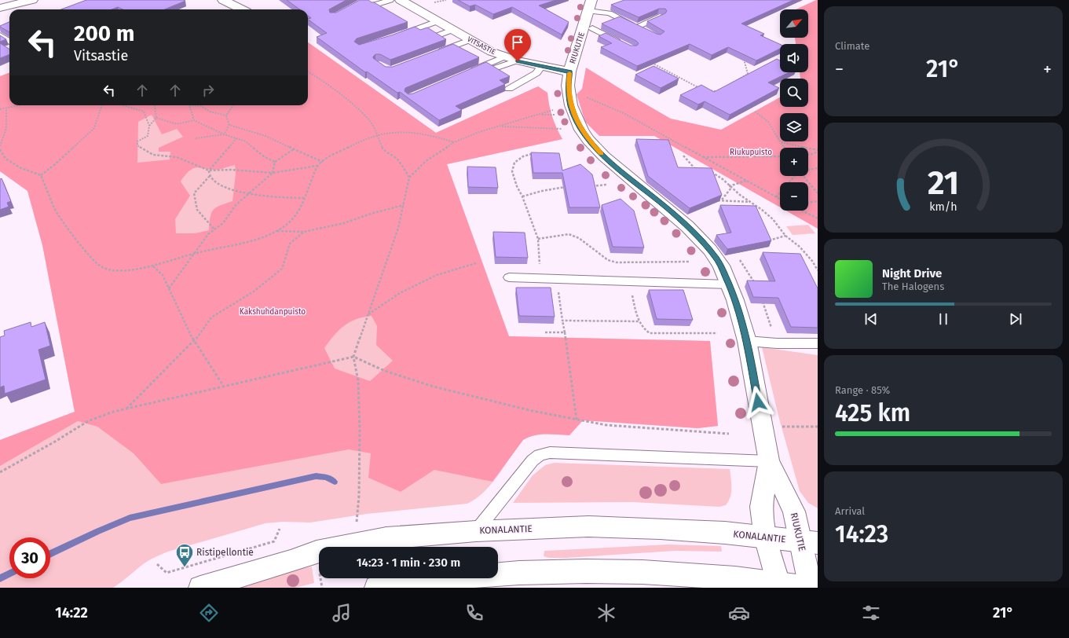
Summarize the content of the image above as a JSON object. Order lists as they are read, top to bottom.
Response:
{
  "streets": {
    "street": ["VITSASTIE", "RIUKUTIE", "KONALANTIE"]
  },
  "crossings": [
    ["VITSASTIE", "RIUKUTIE"],
    ["RIUKUTIE", "KONALANTIE"]
  ],
  "parks": ["Riukupuisto", "Kakshuhdanpuisto"],
  "places": {
    "bus stop": ["Ristipellontie"]
  },
  "north": "top right",
  "page": {
    "tile": [
      "Climate",
      ["Range · 85%", "425 km"],
      ["Arrival", "14:23"]
    ],
    "map_buttons": ["+", "−"],
    "turn": ["200 m", "Vitsastie"],
    "heat": ["−", "21°", "+"],
    "song": ["Night Drive", "The Halogens"],
    "limit": "30",
    "trip": "14:23 · 1 min · 230 m",
    "tabs": ["14:22", "21°"],
    "gauge": ["21", "km/h"]
  }
}
